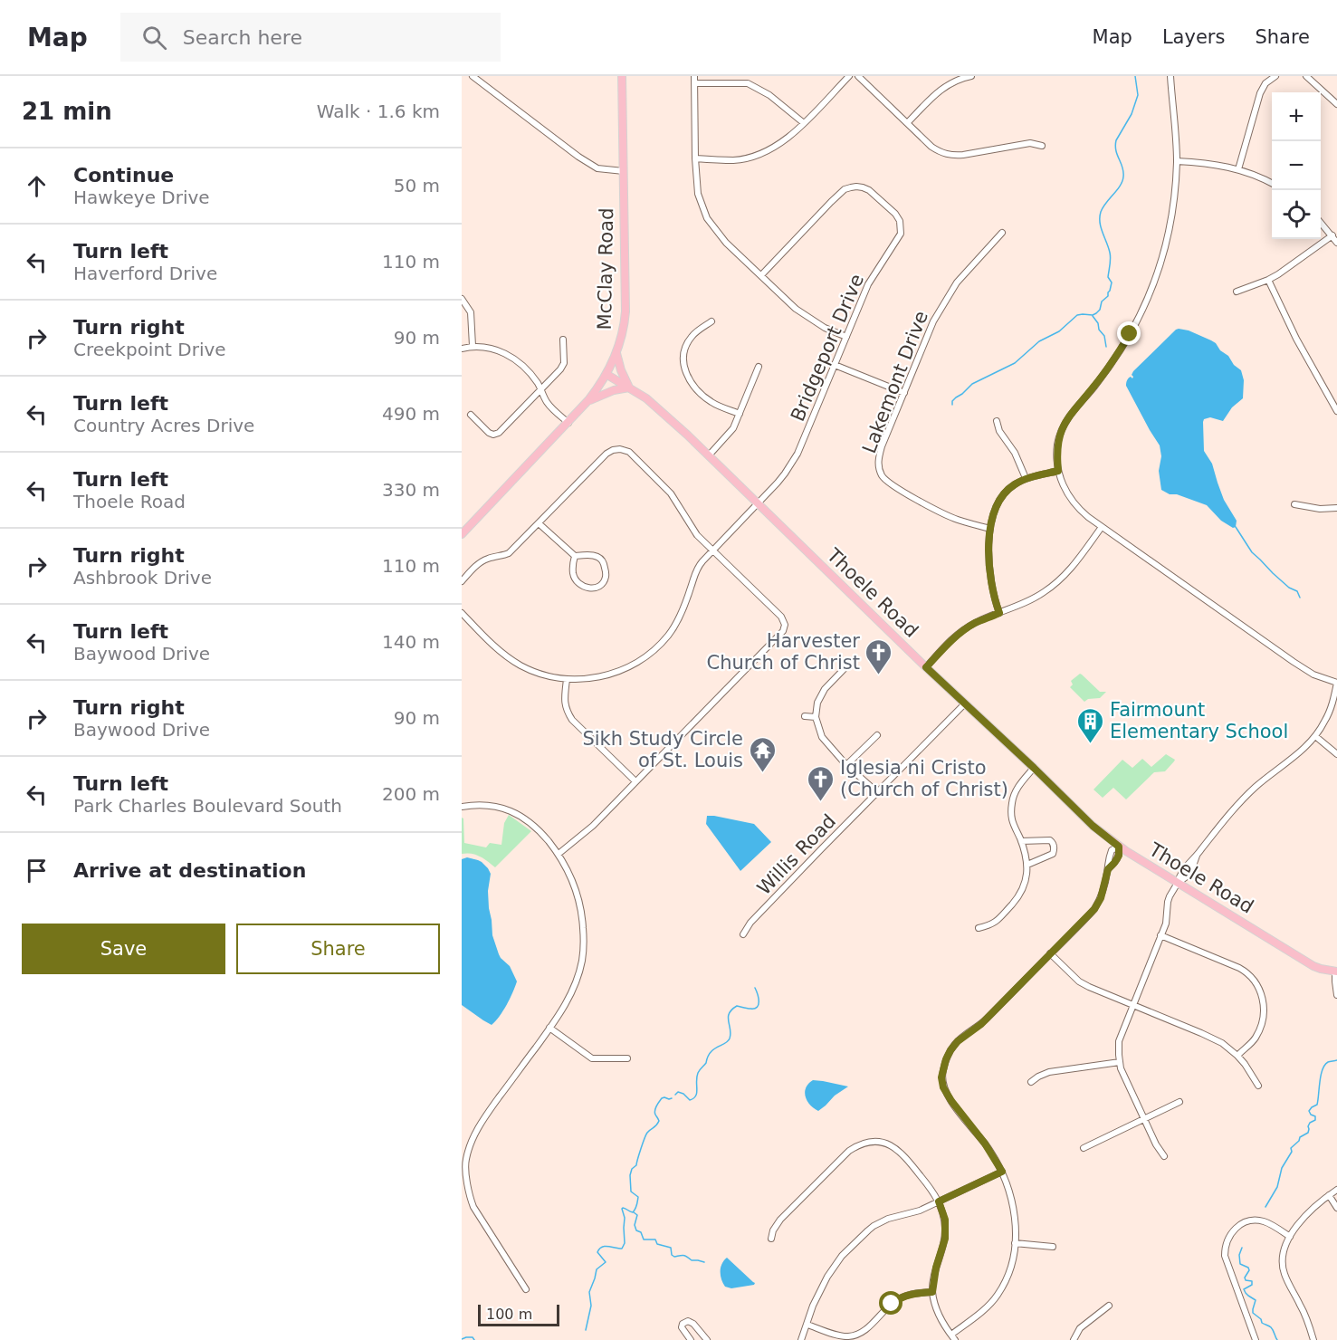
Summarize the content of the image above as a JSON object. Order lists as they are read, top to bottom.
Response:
{
  "streets": {
    "main road": ["McClay Road", "Thoele Road"],
    "street": ["Bridgeport Drive", "Lakemont Drive", "Willis Road"]
  },
  "crossings": [
    ["McClay Road", "Thoele Road"],
    ["Bridgeport Drive", "Thoele Road"],
    ["Thoele Road", "Willis Road"]
  ],
  "places": {
    "church": ["Harvester Church of Christ", "Iglesia ni Cristo (Church of Christ)"],
    "building": ["Fairmount Elementary School"],
    "temple": ["Sikh Study Circle of St. Louis"]
  },
  "scale_bar": "100 m",
  "page": {
    "header": "Map",
    "search": "Search here",
    "nav": ["Map", "Layers", "Share"],
    "heading": ["21 min", "Walk · 1.6 km"],
    "map_buttons": ["+", "−"],
    "list": [
      ["Continue", "Hawkeye Drive", "50 m"],
      ["Turn left", "Haverford Drive", "110 m"],
      ["Turn right", "Creekpoint Drive", "90 m"],
      ["Turn left", "Country Acres Drive", "490 m"],
      ["Turn left", "Thoele Road", "330 m"],
      ["Turn right", "Ashbrook Drive", "110 m"],
      ["Turn left", "Baywood Drive", "140 m"],
      ["Turn right", "Baywood Drive", "90 m"],
      ["Turn left", "Park Charles Boulevard South", "200 m"],
      "Arrive at destination"
    ],
    "buttons": ["Save", "Share"],
    "scale": "100 m"
  }
}
